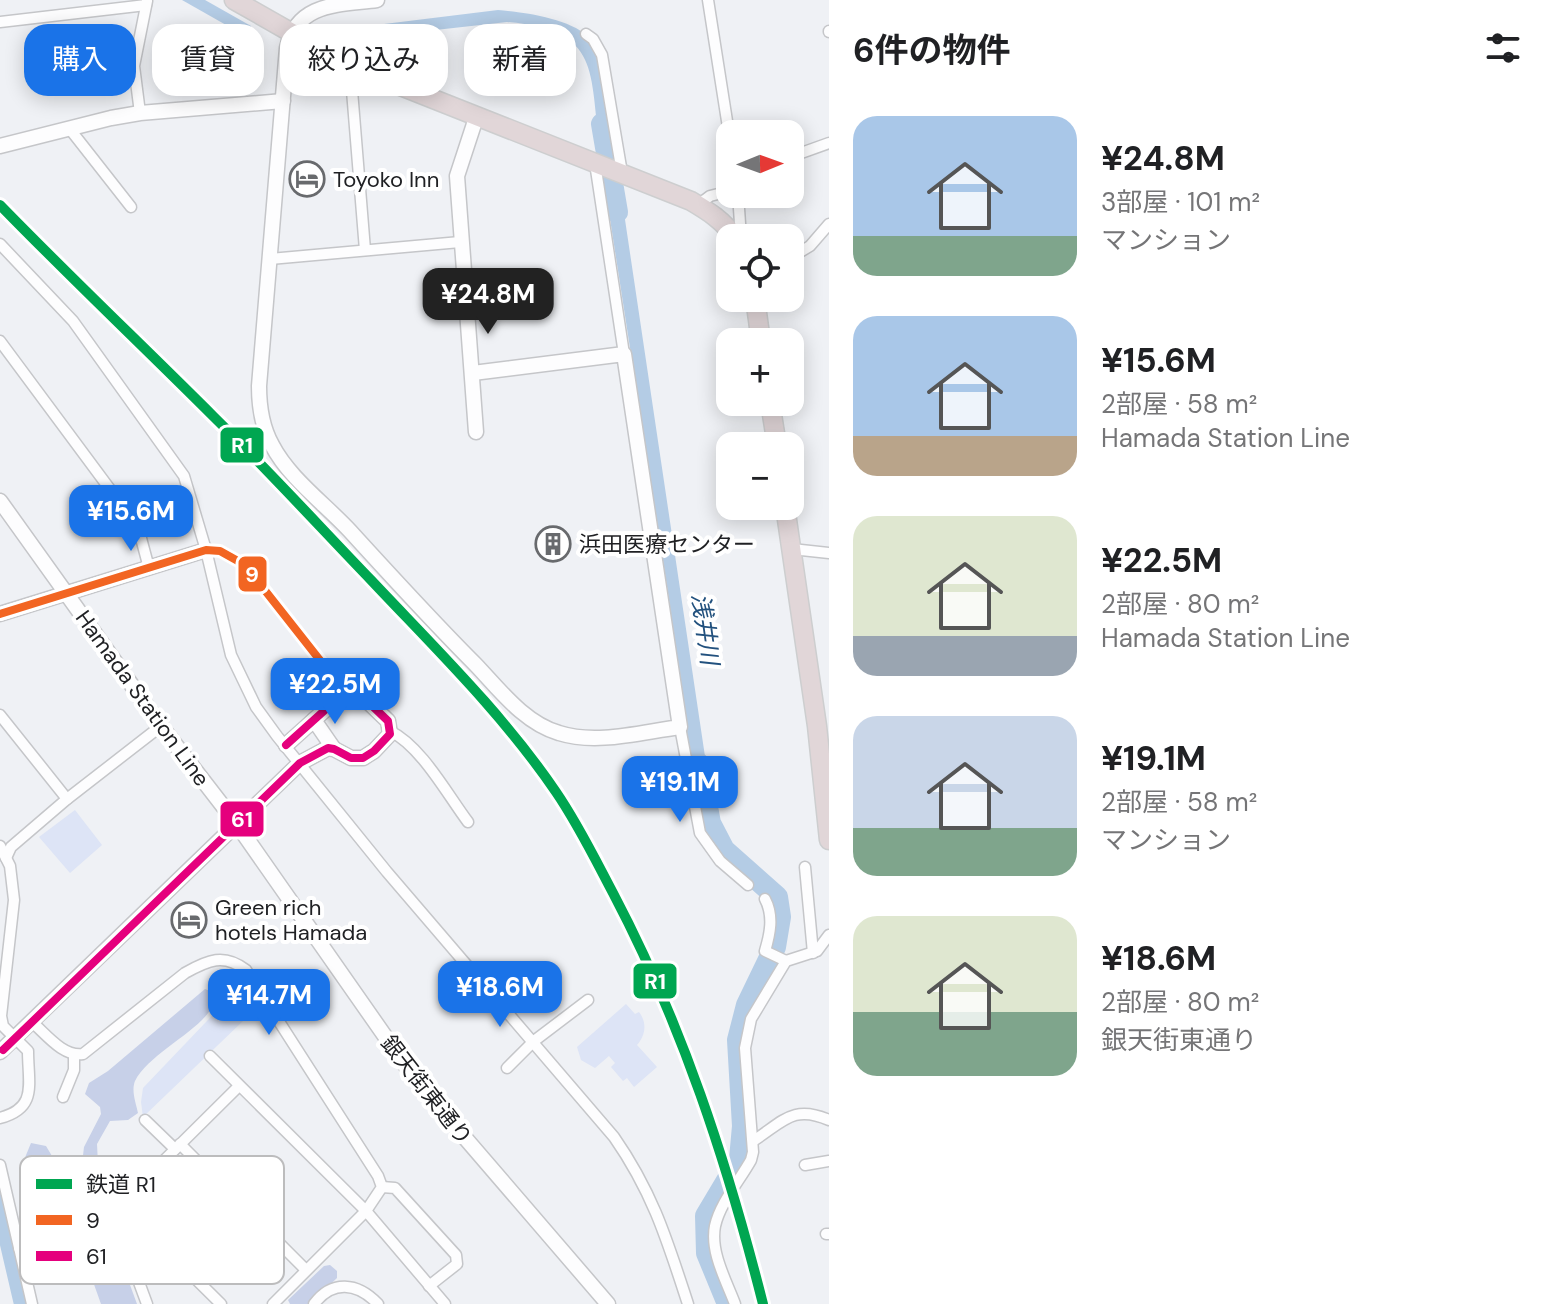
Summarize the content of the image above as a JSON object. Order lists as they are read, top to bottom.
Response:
{
  "streets": {
    "street": ["Hamada Station Line", "銀天街東通り"]
  },
  "crossings": [
    ["Hamada Station Line", "銀天街東通り"]
  ],
  "water": ["浅井川"],
  "places": {
    "hotel": ["Toyoko Inn", "Green rich hotels Hamada"],
    "building": ["浜田医療センター"]
  },
  "lines": ["rail line R1", "transit line 9", "transit line 61"],
  "legend": ["鉄道 R1", "9", "61"],
  "north": "right",
  "page": {
    "heading": "6件の物件",
    "chip": [
      "購入",
      "賃貸",
      "絞り込み",
      "新着"
    ],
    "list": [
      {
        "name": "¥24.8M",
        "note": "3部屋 · 101 m² · マンション"
      },
      {
        "name": "¥15.6M",
        "note": "2部屋 · 58 m² · Hamada Station Line"
      },
      {
        "name": "¥22.5M",
        "note": "2部屋 · 80 m² · Hamada Station Line"
      },
      {
        "name": "¥19.1M",
        "note": "2部屋 · 58 m² · マンション"
      },
      {
        "name": "¥18.6M",
        "note": "2部屋 · 80 m² · 銀天街東通り"
      }
    ],
    "map_buttons": ["+", "−"],
    "price": [
      "¥24.8M",
      "¥15.6M",
      "¥22.5M",
      "¥19.1M",
      "¥18.6M",
      "¥14.7M"
    ]
  }
}
